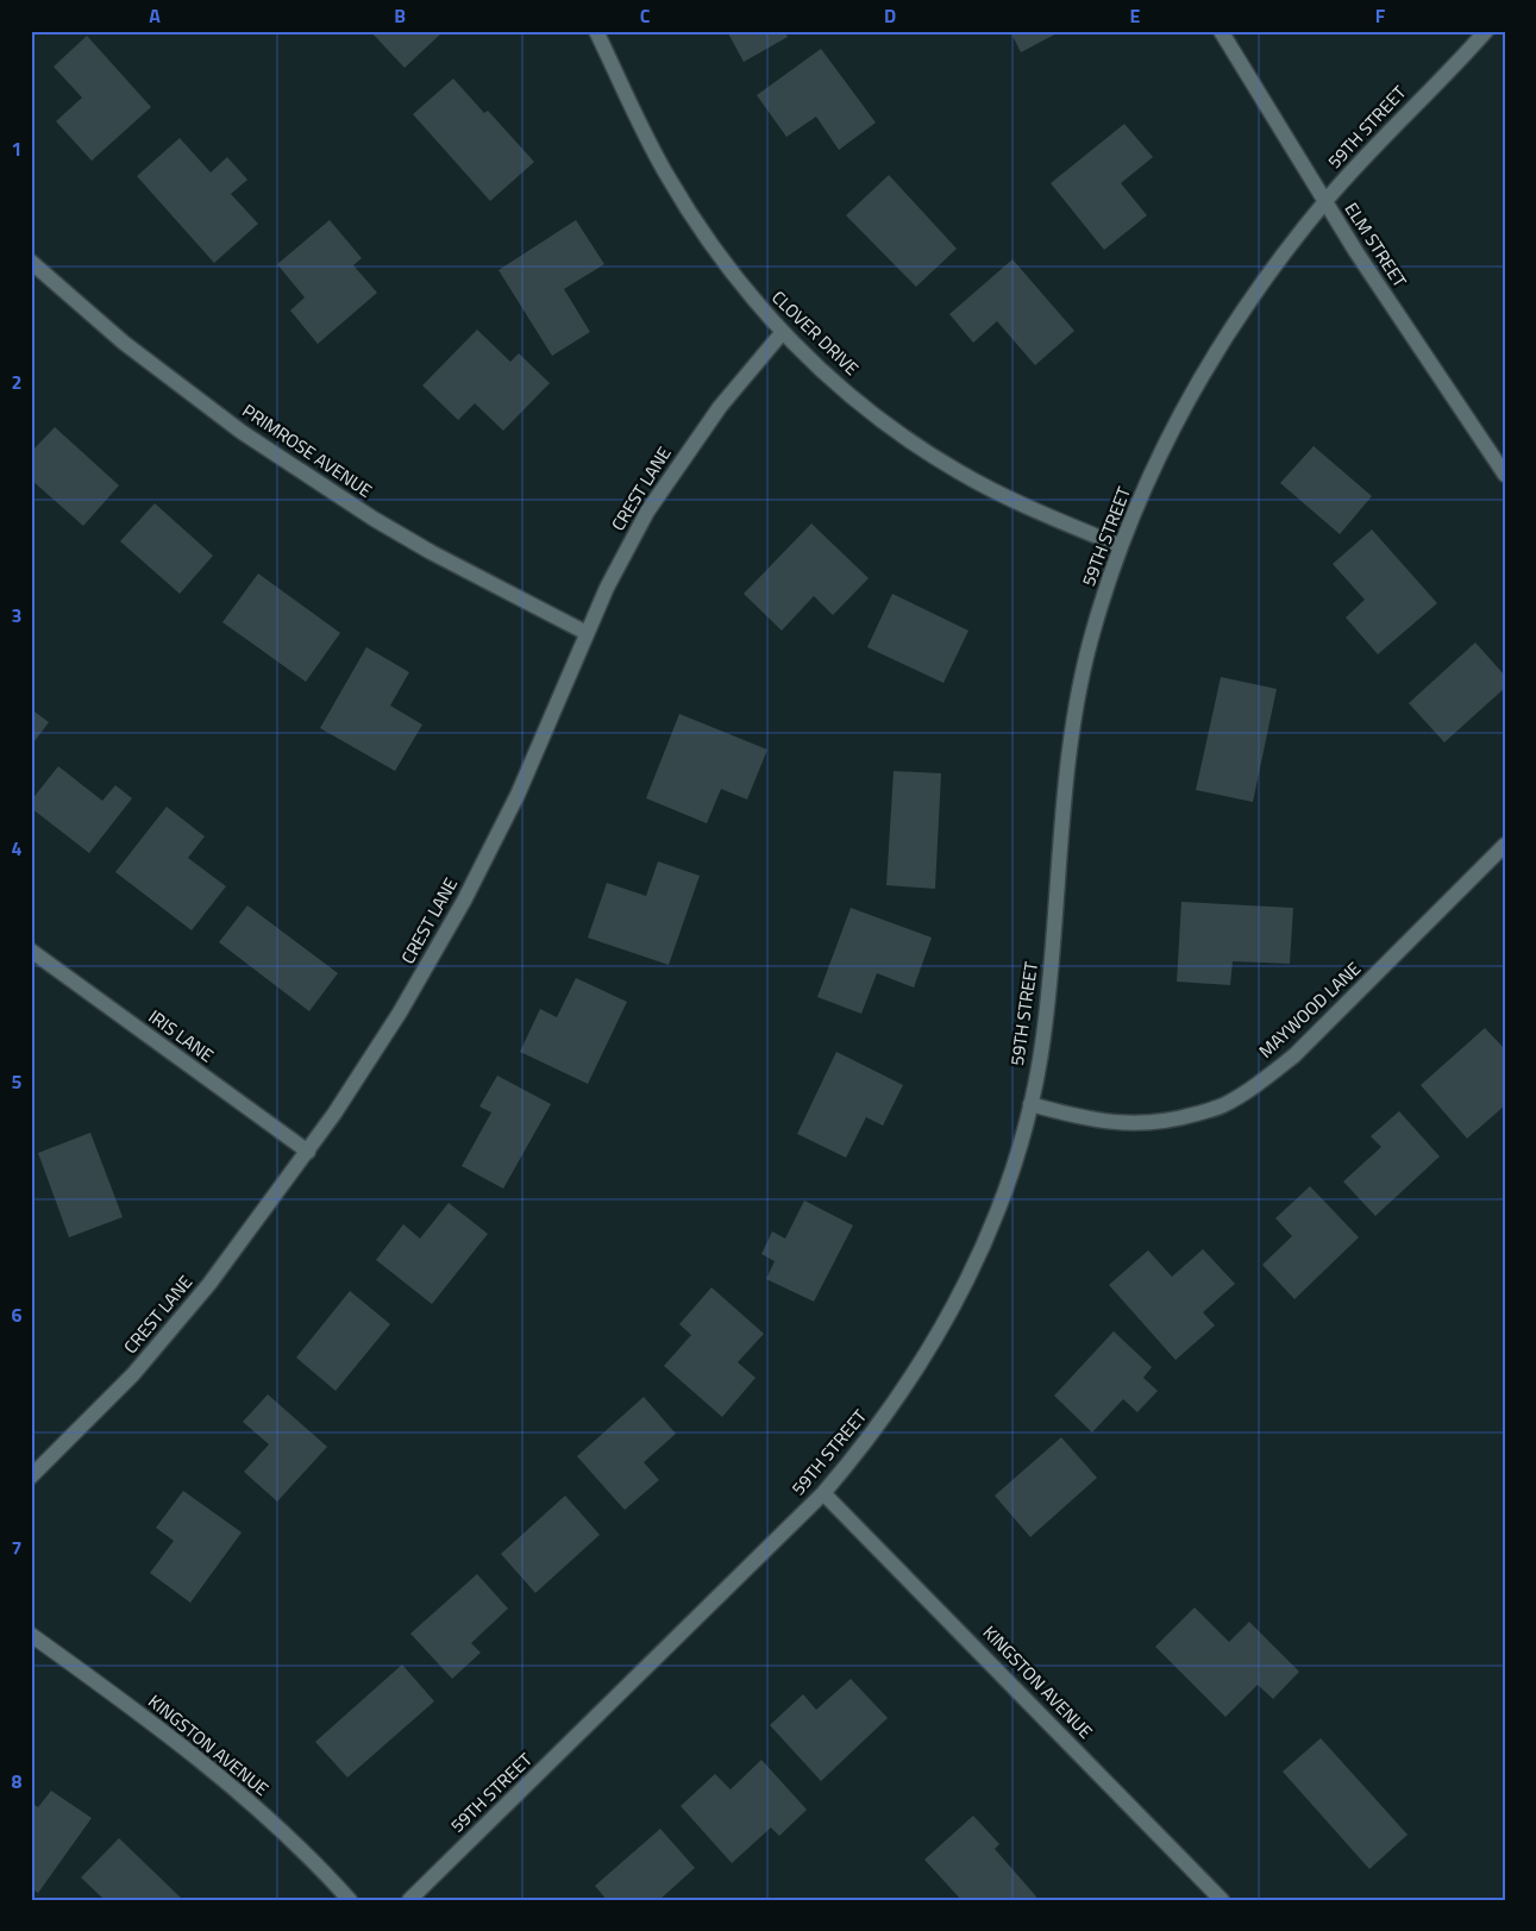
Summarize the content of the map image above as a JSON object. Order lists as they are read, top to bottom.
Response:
{
  "streets": {
    "street": [
      "59TH STREET",
      "ELM STREET",
      "CLOVER DRIVE",
      "PRIMROSE AVENUE",
      "CREST LANE",
      "MAYWOOD LANE",
      "IRIS LANE",
      "KINGSTON AVENUE"
    ]
  },
  "crossings": [
    ["59TH STREET", "ELM STREET"],
    ["59TH STREET", "CLOVER DRIVE"],
    ["59TH STREET", "MAYWOOD LANE"],
    ["59TH STREET", "KINGSTON AVENUE"],
    ["CLOVER DRIVE", "CREST LANE"],
    ["PRIMROSE AVENUE", "CREST LANE"],
    ["CREST LANE", "IRIS LANE"]
  ],
  "grid": {
    "columns": [
      "A",
      "B",
      "C",
      "D",
      "E",
      "F"
    ],
    "rows": [
      "1",
      "2",
      "3",
      "4",
      "5",
      "6",
      "7",
      "8"
    ]
  }
}
